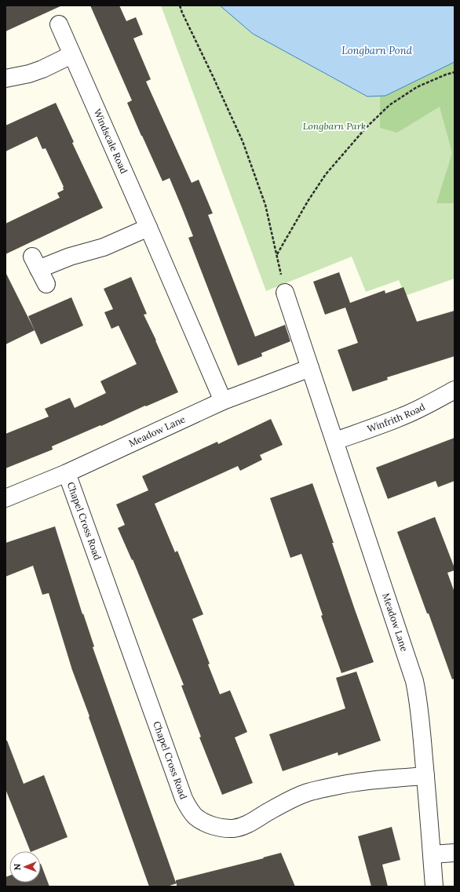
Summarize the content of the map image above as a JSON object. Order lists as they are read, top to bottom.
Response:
{
  "streets": {
    "street": [
      "Windscale Road",
      "Winfrith Road",
      "Meadow Lane",
      "Chapel Cross Road"
    ]
  },
  "crossings": [
    ["Windscale Road", "Meadow Lane"],
    ["Winfrith Road", "Meadow Lane"],
    ["Meadow Lane", "Chapel Cross Road"]
  ],
  "water": ["Longbarn Pond"],
  "parks": ["Longbarn Park"],
  "north": "left"
}
